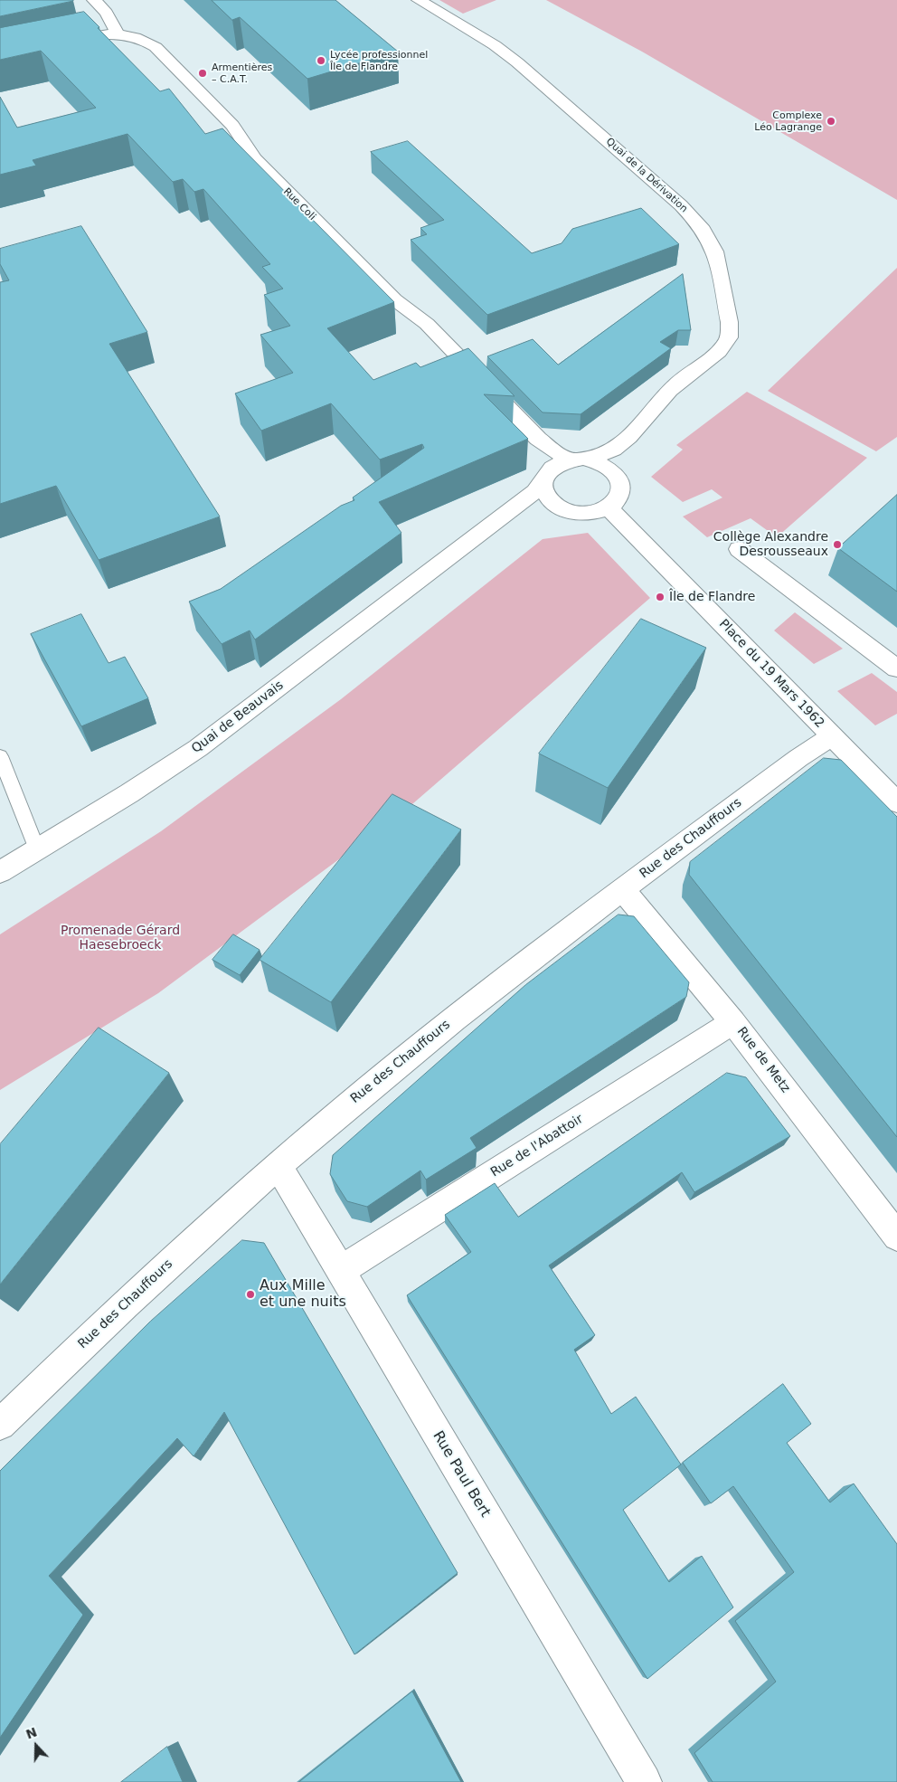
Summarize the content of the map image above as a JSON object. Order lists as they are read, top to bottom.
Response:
{
  "streets": {
    "street": [
      "Quai de la Dérivation",
      "Rue Coli",
      "Place du 19 Mars 1962",
      "Quai de Beauvais",
      "Rue des Chauffours",
      "Rue de Metz",
      "Rue de l'Abattoir",
      "Rue Paul Bert"
    ]
  },
  "crossings": [
    ["Quai de la Dérivation", "Rue Coli"],
    ["Quai de la Dérivation", "Place du 19 Mars 1962"],
    ["Quai de la Dérivation", "Quai de Beauvais"],
    ["Rue Coli", "Place du 19 Mars 1962"],
    ["Rue Coli", "Quai de Beauvais"],
    ["Place du 19 Mars 1962", "Quai de Beauvais"],
    ["Place du 19 Mars 1962", "Rue des Chauffours"],
    ["Rue des Chauffours", "Rue de Metz"],
    ["Rue des Chauffours", "Rue Paul Bert"],
    ["Rue de Metz", "Rue de l'Abattoir"],
    ["Rue de l'Abattoir", "Rue Paul Bert"]
  ],
  "parks": ["Promenade Gérard Haesebroeck"],
  "places": [
    "Lycée professionnel Île de Flandre",
    "Armentières – C.A.T.",
    "Complexe Léo Lagrange",
    "Collège Alexandre Desrousseaux",
    "Île de Flandre",
    "Aux Mille et une nuits"
  ],
  "north": "top"
}
